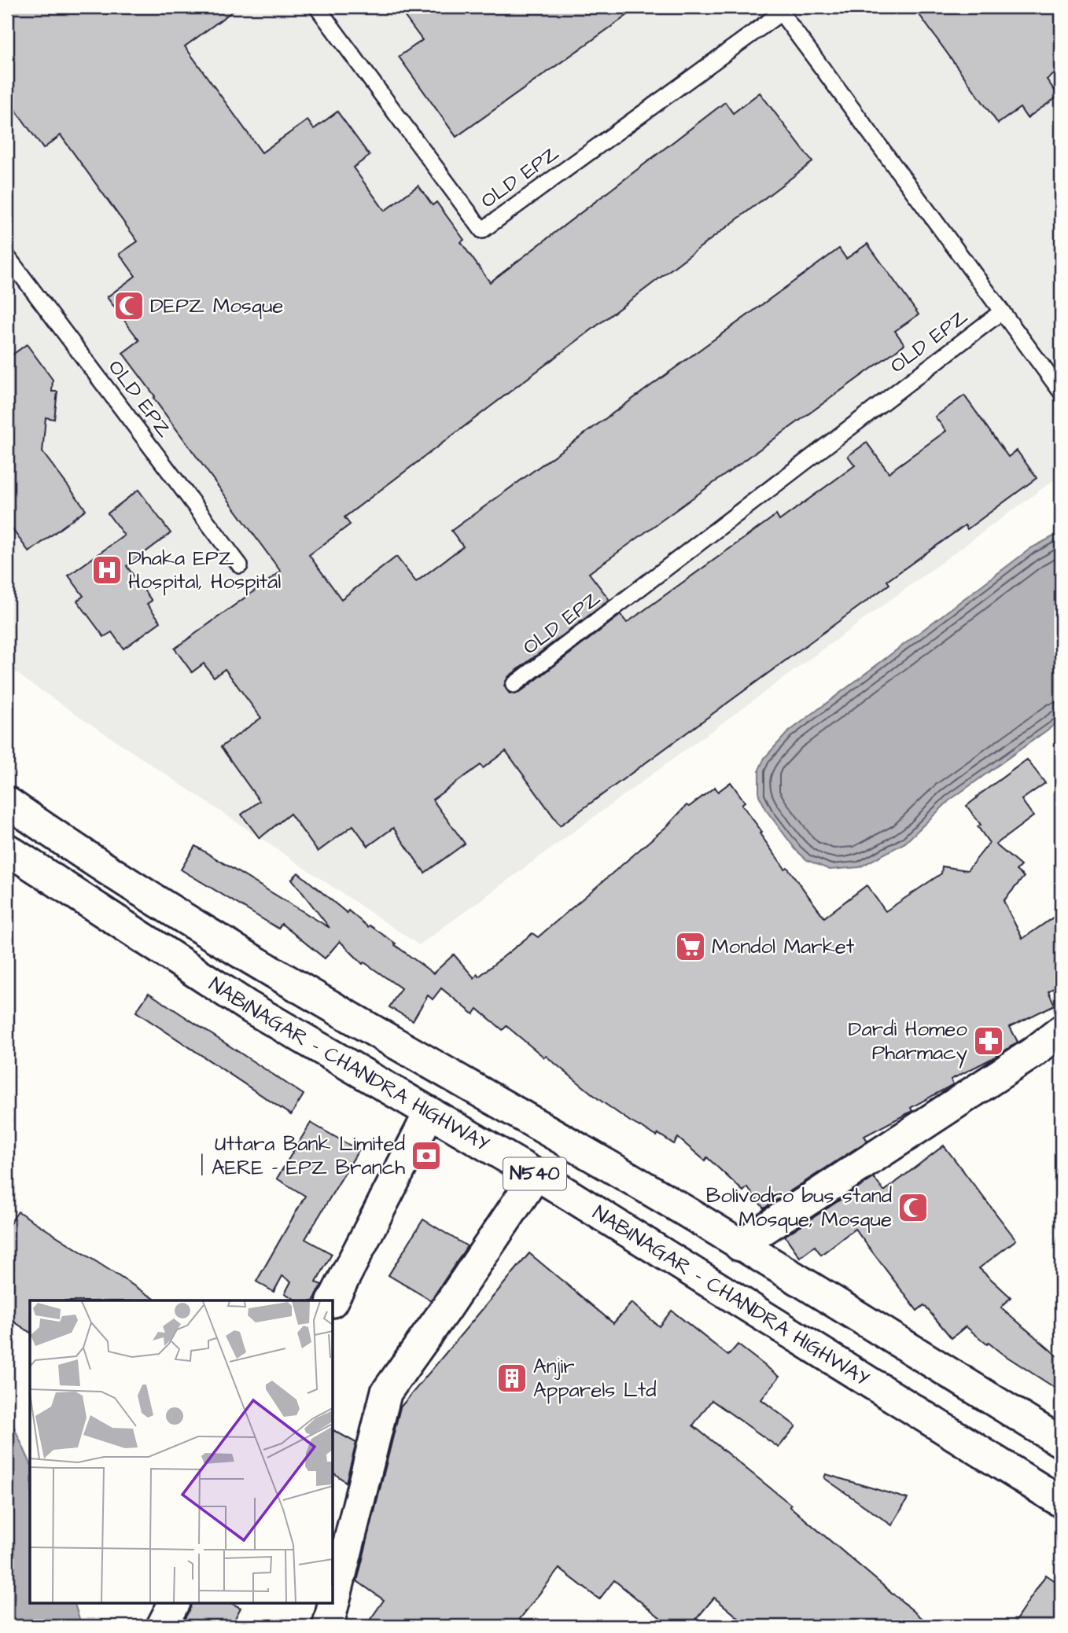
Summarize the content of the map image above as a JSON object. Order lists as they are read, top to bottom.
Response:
{
  "streets": {
    "main road": ["NABINAGAR - CHANDRA HIGHWAY", "N540"],
    "lane": ["OLD EPZ"]
  },
  "places": {
    "mosque": ["DEPZ Mosque", "Bolivodro bus stand Mosque, Mosque"],
    "hospital": ["Dhaka EPZ Hospital, Hospital"],
    "supermarket": ["Mondol Market"],
    "pharmacy": ["Dardi Homeo Pharmacy"],
    "bank": ["Uttara Bank Limited | AERE - EPZ Branch"],
    "building": ["Anjir Apparels Ltd"]
  }
}
